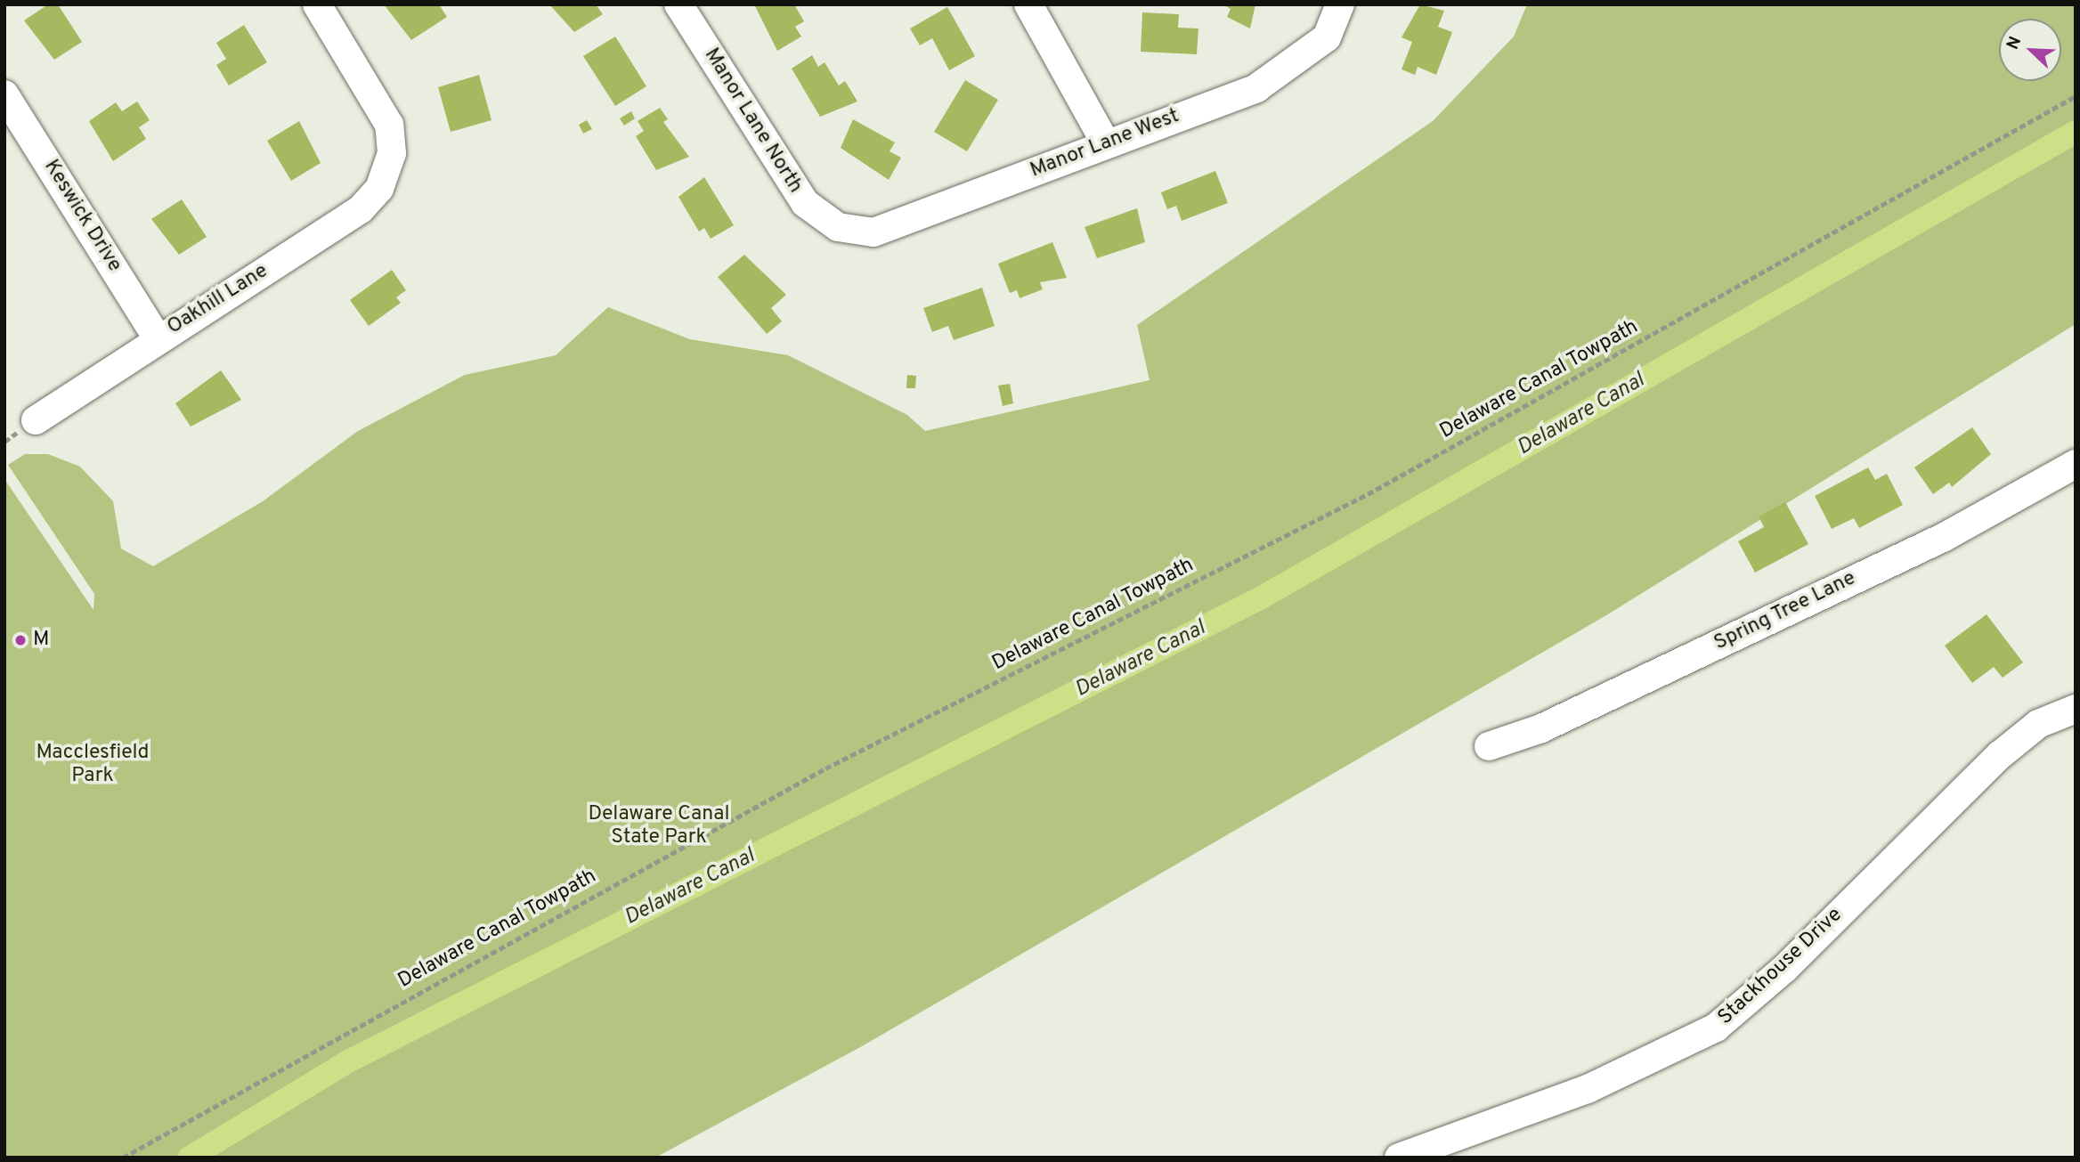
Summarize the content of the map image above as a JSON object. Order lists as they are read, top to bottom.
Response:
{
  "streets": {
    "street": [
      "Manor Lane North",
      "Manor Lane West",
      "Keswick Drive",
      "Oakhill Lane",
      "Spring Tree Lane",
      "Stackhouse Drive"
    ],
    "path": ["Delaware Canal Towpath"]
  },
  "crossings": [
    ["Manor Lane North", "Manor Lane West"],
    ["Keswick Drive", "Oakhill Lane"]
  ],
  "water": ["Delaware Canal"],
  "parks": ["Macclesfield Park", "Delaware Canal State Park"],
  "places": ["M"],
  "north": "top left"
}
